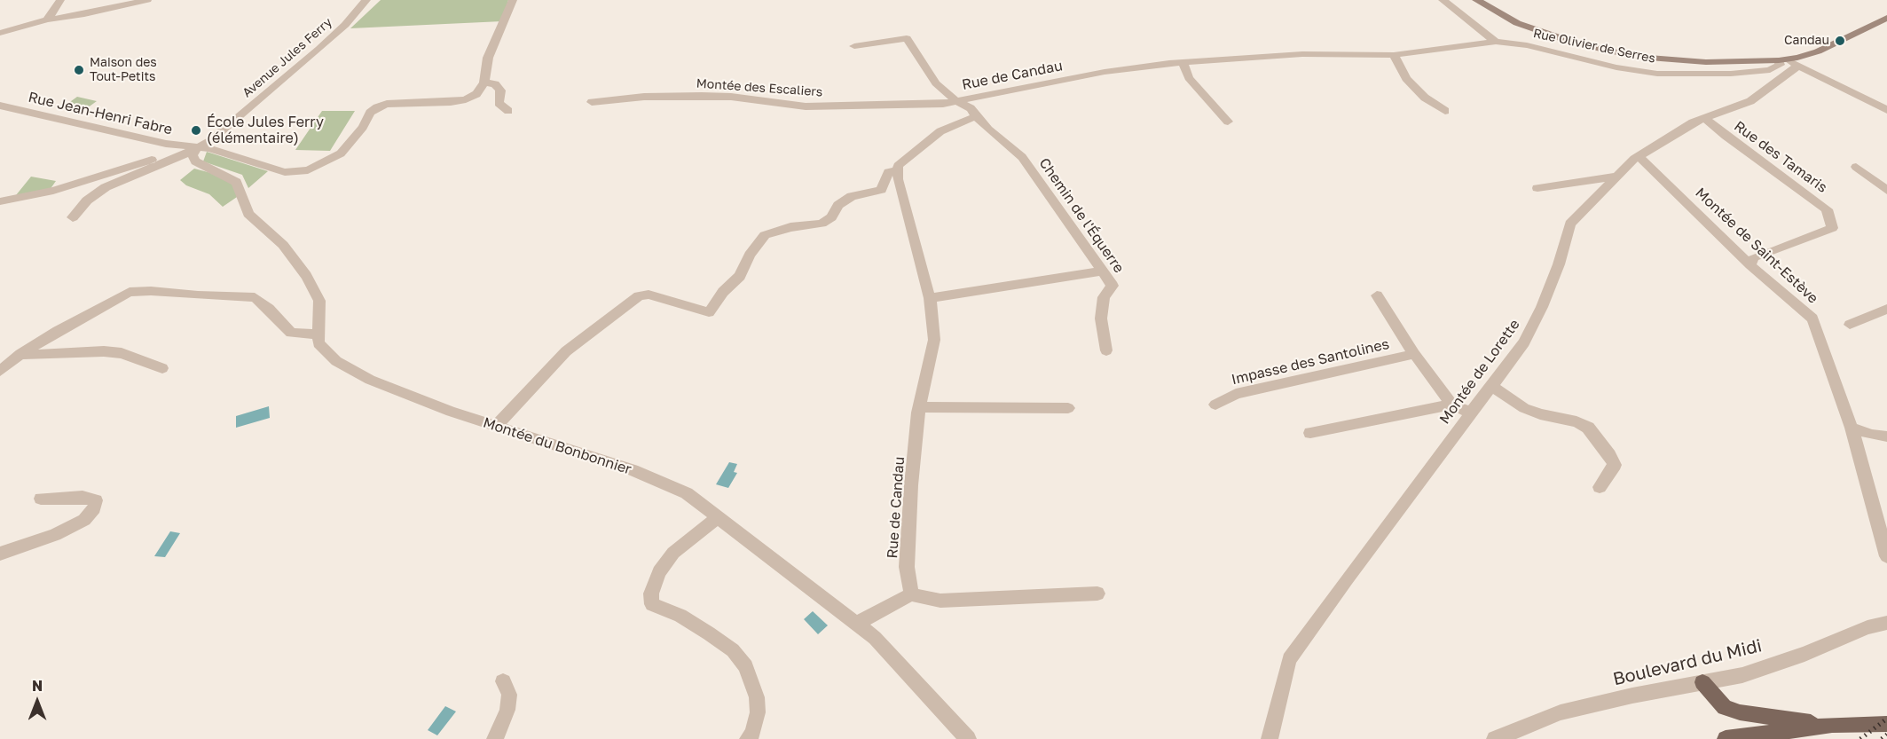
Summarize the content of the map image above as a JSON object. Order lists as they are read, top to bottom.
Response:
{
  "streets": {
    "street": [
      "Rue Olivier de Serres",
      "Avenue Jules Ferry",
      "Rue de Candau",
      "Montée des Escaliers",
      "Rue Jean-Henri Fabre",
      "Rue des Tamaris",
      "Chemin de l'Équerre",
      "Montée de Saint-Estève",
      "Impasse des Santolines",
      "Montée de Lorette",
      "Montée du Bonbonnier",
      "Boulevard du Midi"
    ]
  },
  "crossings": [
    ["Rue Olivier de Serres", "Rue de Candau"],
    ["Rue Olivier de Serres", "Montée de Lorette"],
    ["Avenue Jules Ferry", "Rue Jean-Henri Fabre"],
    ["Avenue Jules Ferry", "Montée du Bonbonnier"],
    ["Rue de Candau", "Montée des Escaliers"],
    ["Rue de Candau", "Chemin de l'Équerre"],
    ["Rue Jean-Henri Fabre", "Montée du Bonbonnier"],
    ["Rue des Tamaris", "Montée de Saint-Estève"],
    ["Rue des Tamaris", "Montée de Lorette"],
    ["Montée de Saint-Estève", "Montée de Lorette"]
  ],
  "places": ["Candau", "Maison des Tout-Petits", "École Jules Ferry (élémentaire)"],
  "north": "top"
}
